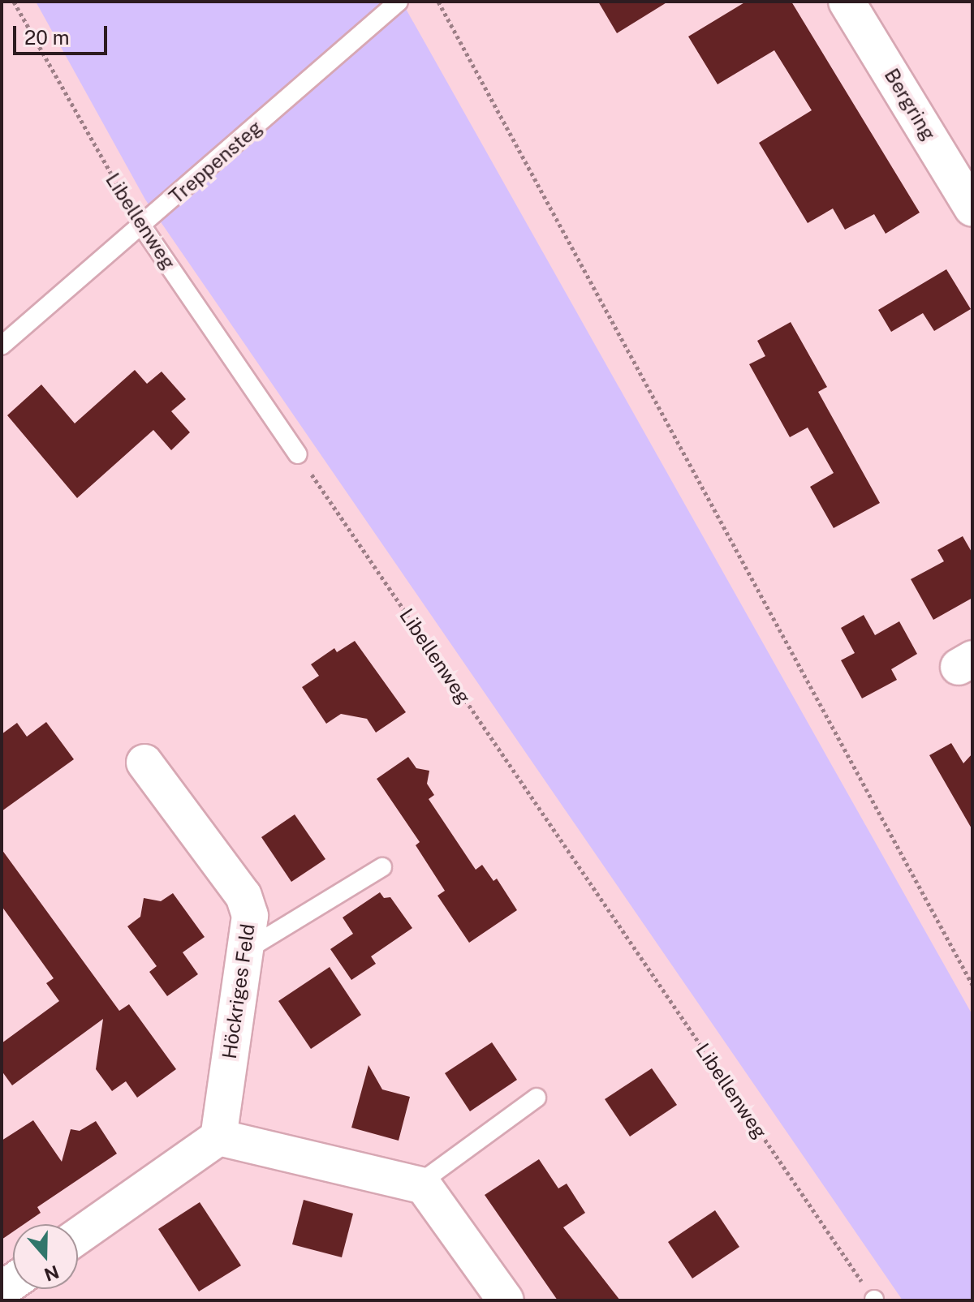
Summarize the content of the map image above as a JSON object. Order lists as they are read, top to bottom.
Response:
{
  "streets": {
    "street": ["Bergring", "Höckriges Feld"],
    "lane": ["Treppensteg", "Libellenweg"]
  },
  "crossings": [
    ["Treppensteg", "Libellenweg"]
  ],
  "scale_bar": "20 m",
  "north": "bottom"
}
